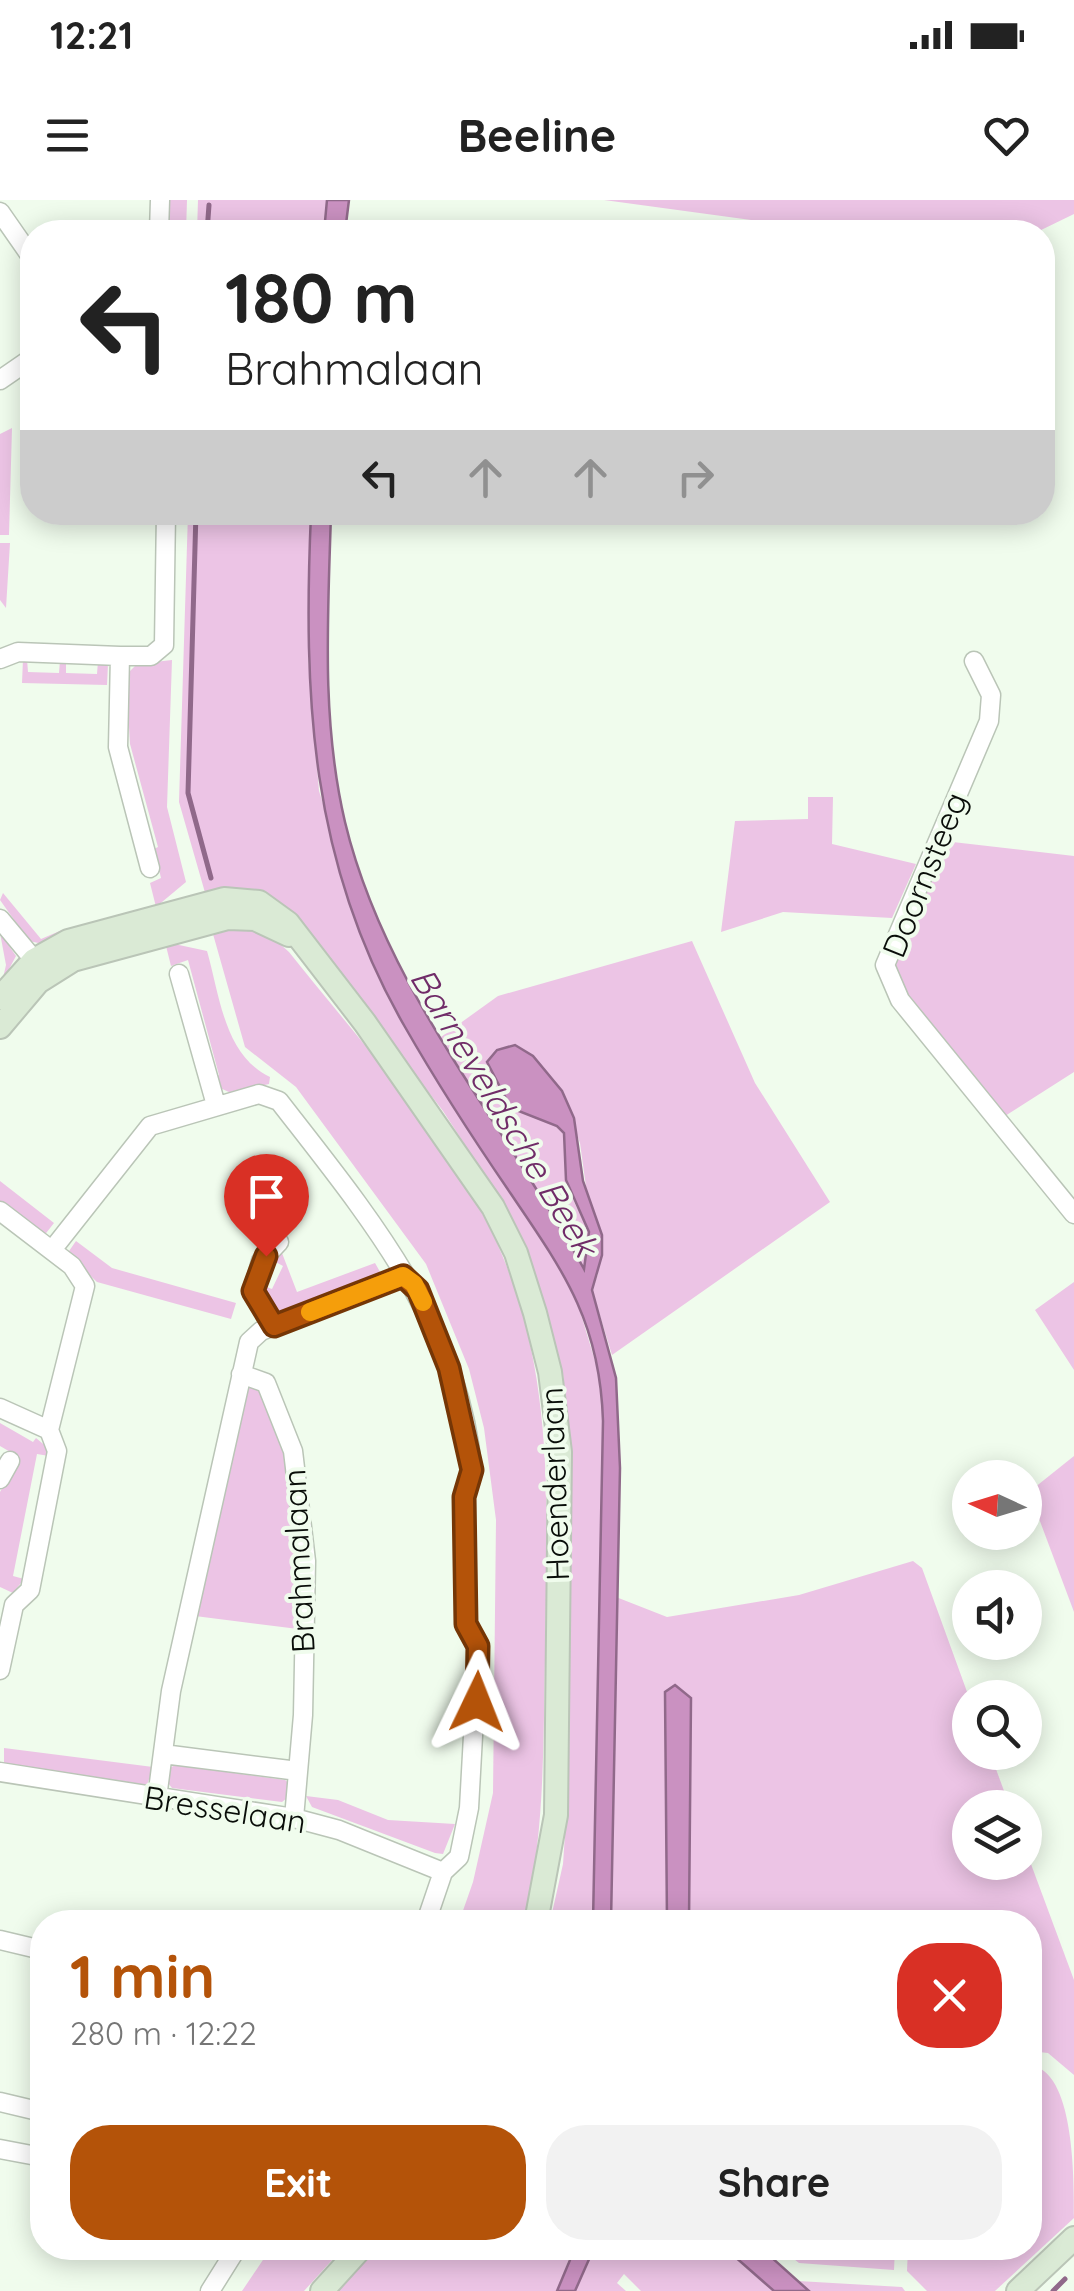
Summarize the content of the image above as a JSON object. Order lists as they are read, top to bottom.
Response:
{
  "streets": {
    "street": [
      "Doornsteeg",
      "Hoenderlaan",
      "Brahmalaan",
      "Bresselaan"
    ]
  },
  "crossings": [
    ["Brahmalaan", "Bresselaan"]
  ],
  "water": ["Barneveldsche Beek"],
  "north": "left",
  "page": {
    "status": "12:21",
    "header": "Beeline",
    "turn": ["180 m", "Brahmalaan"],
    "heading": ["1 min", "280 m · 12:22"],
    "buttons": ["Exit", "Share"]
  }
}
